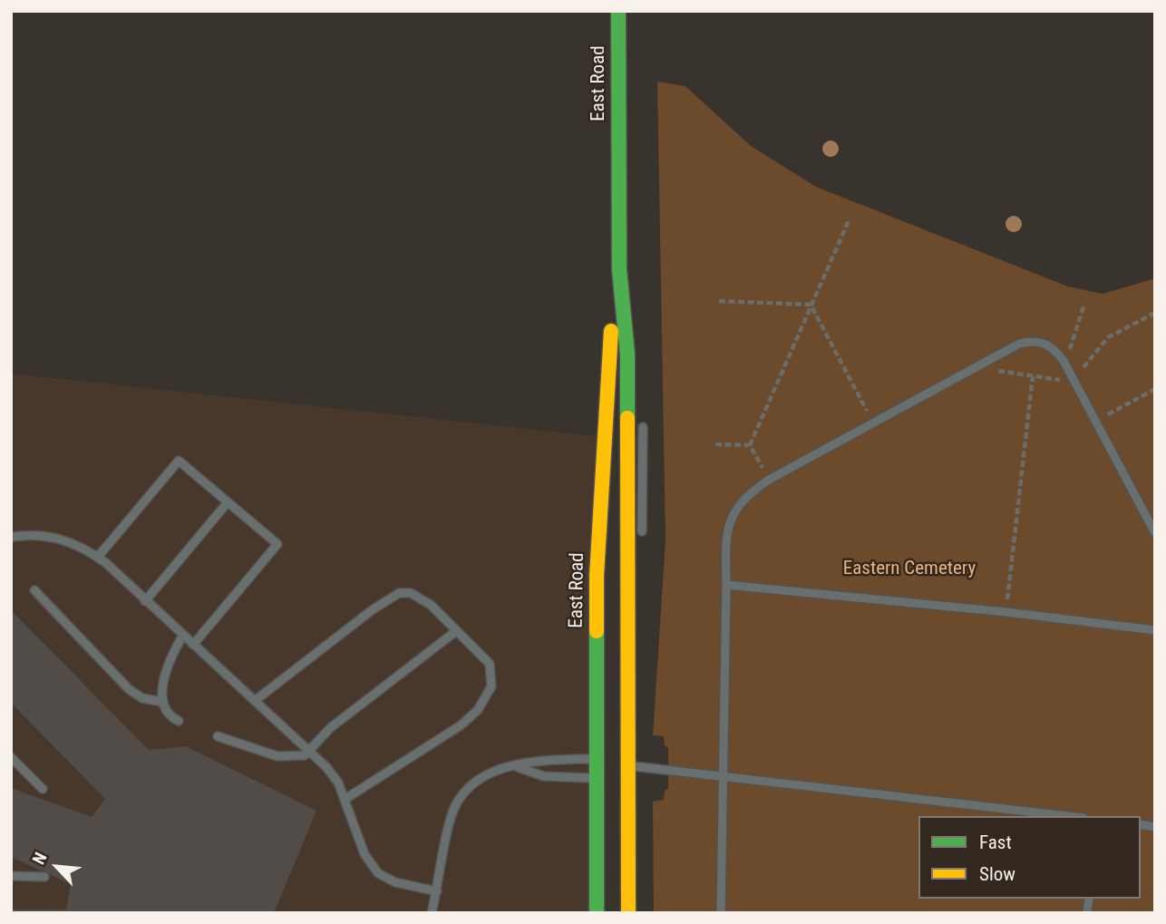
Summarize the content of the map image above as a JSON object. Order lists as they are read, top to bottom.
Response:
{
  "streets": {
    "highway": ["East Road"]
  },
  "parks": ["Eastern Cemetery"],
  "legend": ["Fast", "Slow"],
  "north": "top left"
}
